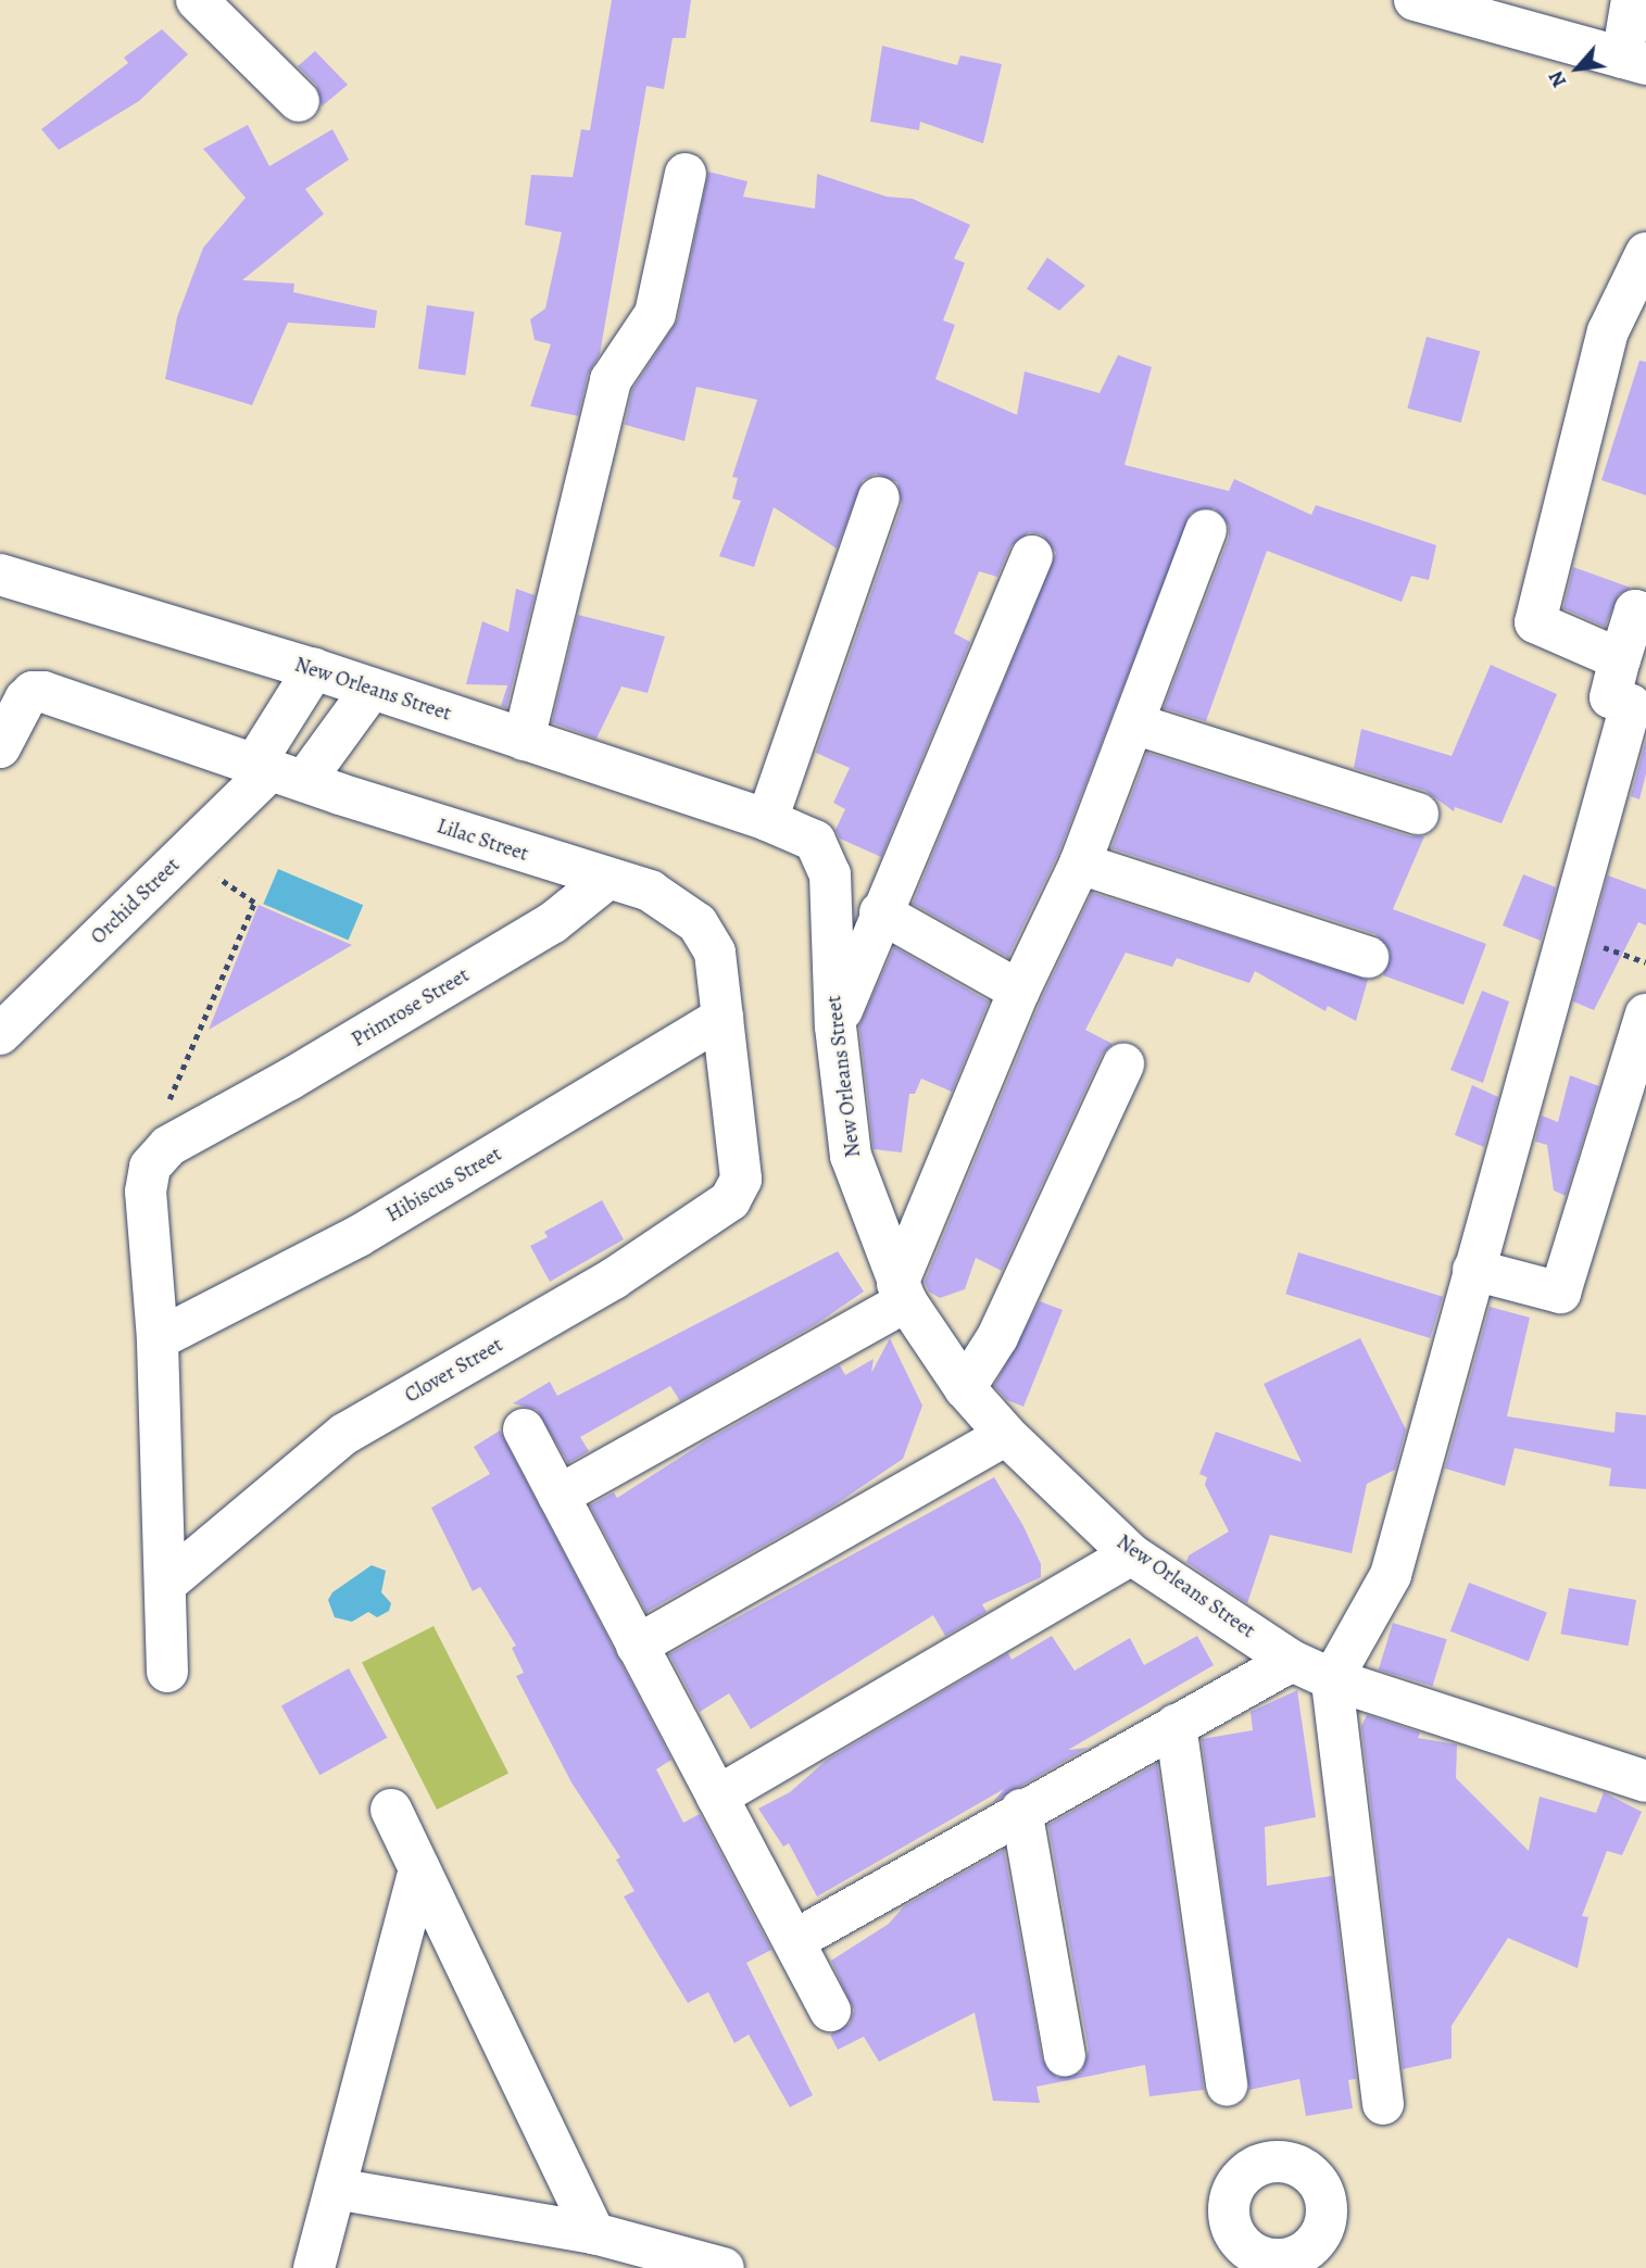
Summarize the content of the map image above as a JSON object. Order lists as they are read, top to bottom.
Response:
{
  "streets": {
    "street": [
      "New Orleans Street",
      "Lilac Street",
      "Orchid Street",
      "Primrose Street",
      "Hibiscus Street",
      "Clover Street"
    ]
  },
  "crossings": [
    ["Lilac Street", "Orchid Street"],
    ["Lilac Street", "Primrose Street"],
    ["Lilac Street", "Hibiscus Street"],
    ["Lilac Street", "Clover Street"]
  ],
  "north": "bottom left"
}
